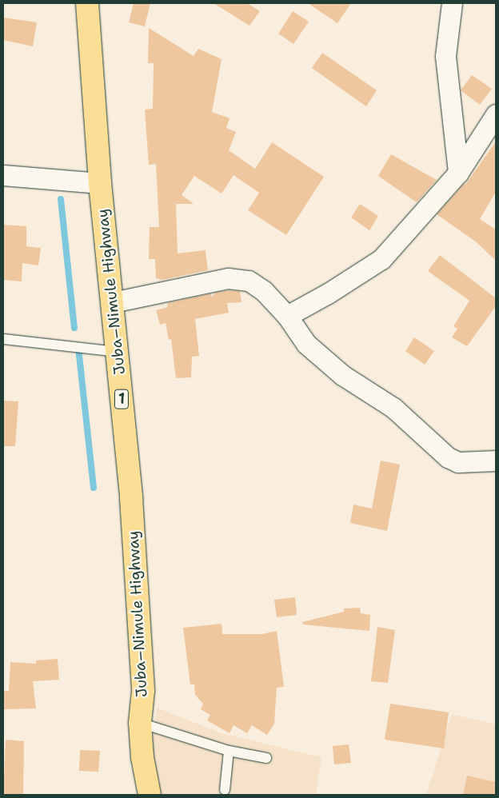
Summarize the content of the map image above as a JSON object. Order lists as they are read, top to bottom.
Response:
{
  "streets": {
    "main road": ["Juba–Nimule Highway", "1"]
  }
}
